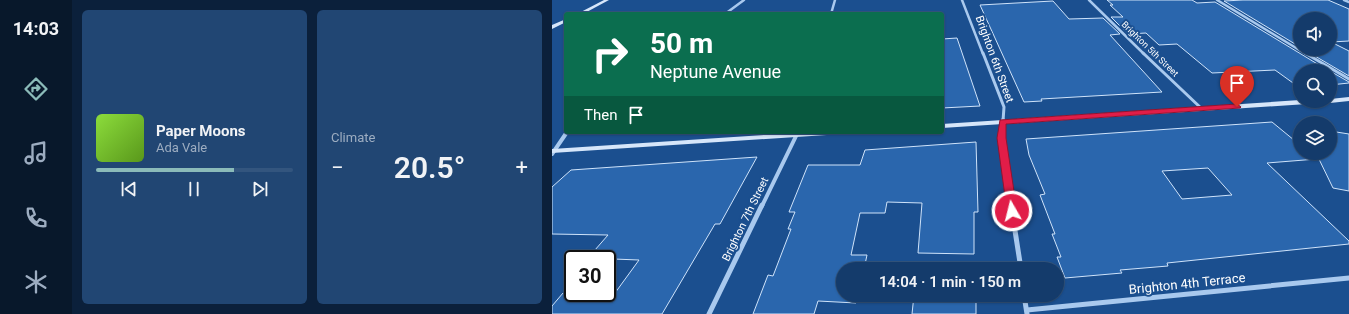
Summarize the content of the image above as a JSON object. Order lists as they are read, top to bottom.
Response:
{
  "streets": {
    "street": [
      "Brighton 5th Street",
      "Brighton 6th Street",
      "Brighton 7th Street",
      "Brighton 4th Terrace"
    ]
  },
  "page": {
    "tabs": "14:03",
    "tile": "Climate",
    "turn": ["50 m", "Neptune Avenue"],
    "then": "Then",
    "song": ["Paper Moons", "Ada Vale"],
    "heat": ["−", "20.5°", "+"],
    "limit": "30",
    "trip": "14:04 · 1 min · 150 m"
  }
}
